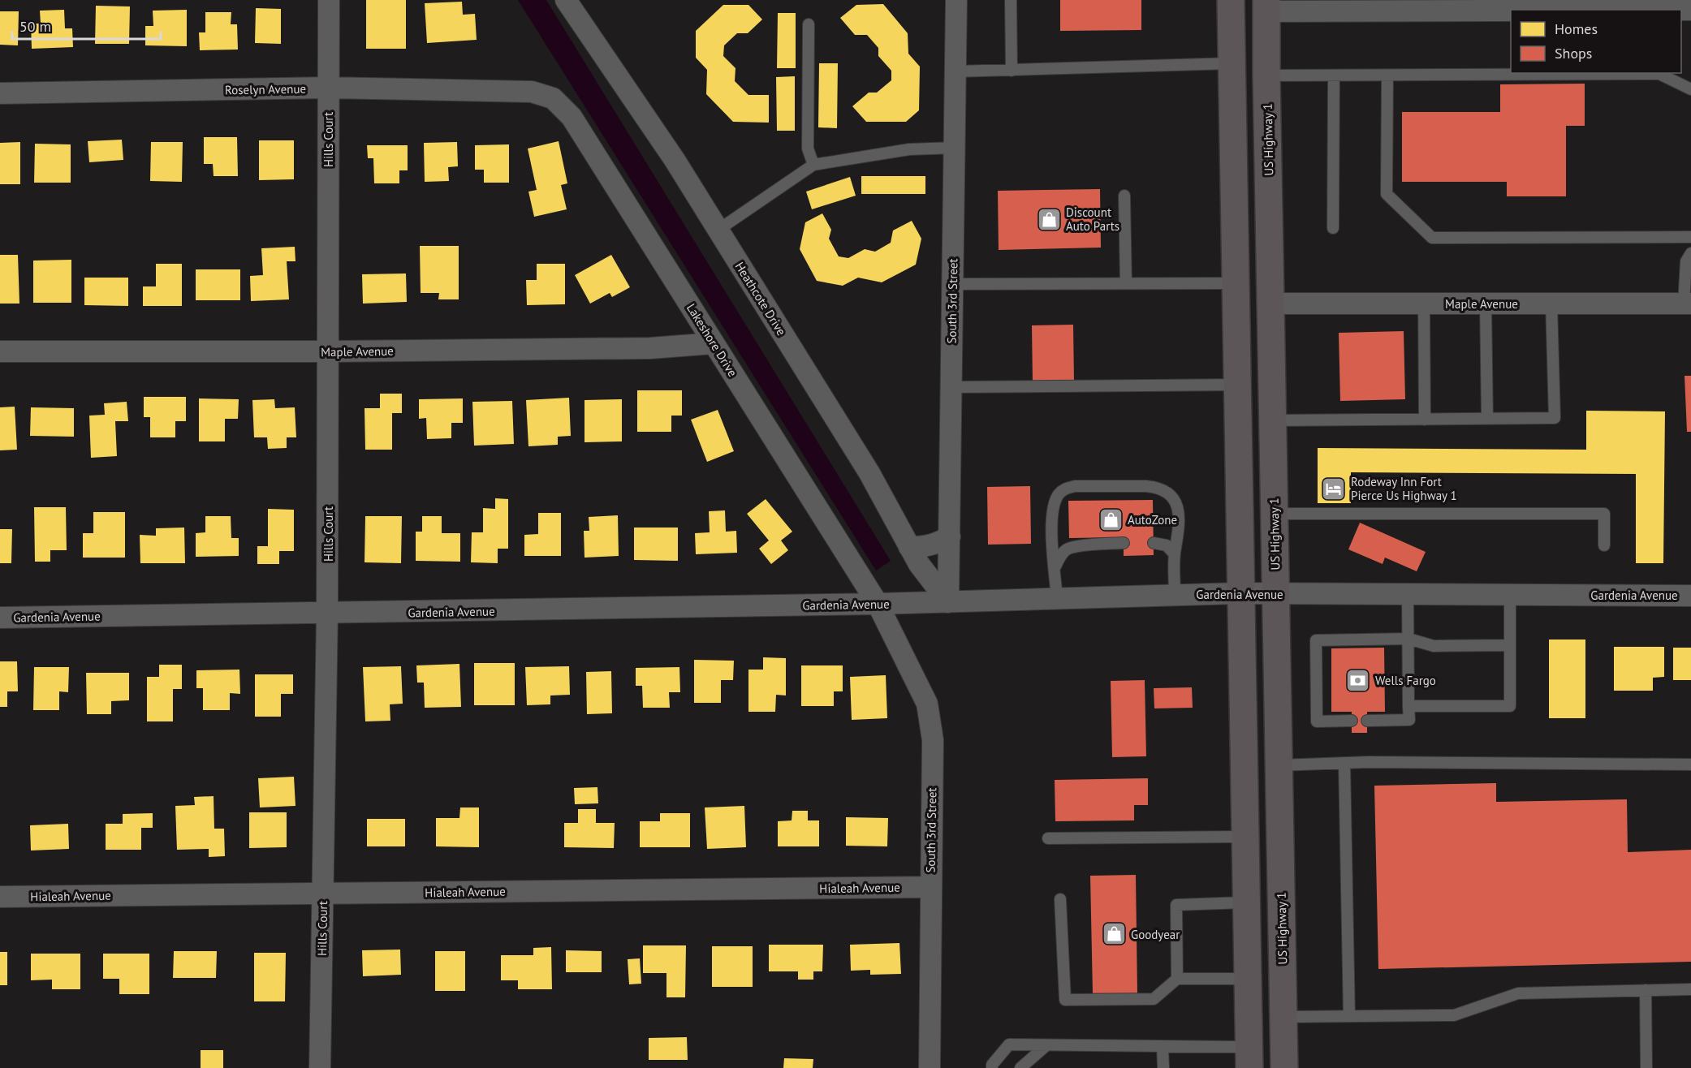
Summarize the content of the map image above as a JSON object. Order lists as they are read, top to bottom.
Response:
{
  "streets": {
    "main road": ["US Highway 1"],
    "street": [
      "Roselyn Avenue",
      "Hills Court",
      "Heathcote Drive",
      "South 3rd Street",
      "Maple Avenue",
      "Lakeshore Drive",
      "Gardenia Avenue",
      "Hialeah Avenue"
    ]
  },
  "crossings": [
    ["Roselyn Avenue", "Hills Court"],
    ["Roselyn Avenue", "Lakeshore Drive"],
    ["Hills Court", "Maple Avenue"],
    ["Hills Court", "Gardenia Avenue"],
    ["Hills Court", "Hialeah Avenue"],
    ["US Highway 1", "Maple Avenue"],
    ["US Highway 1", "Gardenia Avenue"],
    ["Heathcote Drive", "South 3rd Street"],
    ["Heathcote Drive", "Gardenia Avenue"],
    ["South 3rd Street", "Lakeshore Drive"],
    ["South 3rd Street", "Gardenia Avenue"],
    ["South 3rd Street", "Hialeah Avenue"],
    ["Maple Avenue", "Lakeshore Drive"],
    ["Lakeshore Drive", "Gardenia Avenue"]
  ],
  "places": {
    "shop": ["Discount Auto Parts", "AutoZone", "Goodyear"],
    "hotel": ["Rodeway Inn Fort Pierce Us Highway 1"],
    "bank": ["Wells Fargo"]
  },
  "legend": ["Homes", "Shops"],
  "scale_bar": "50 m"
}
